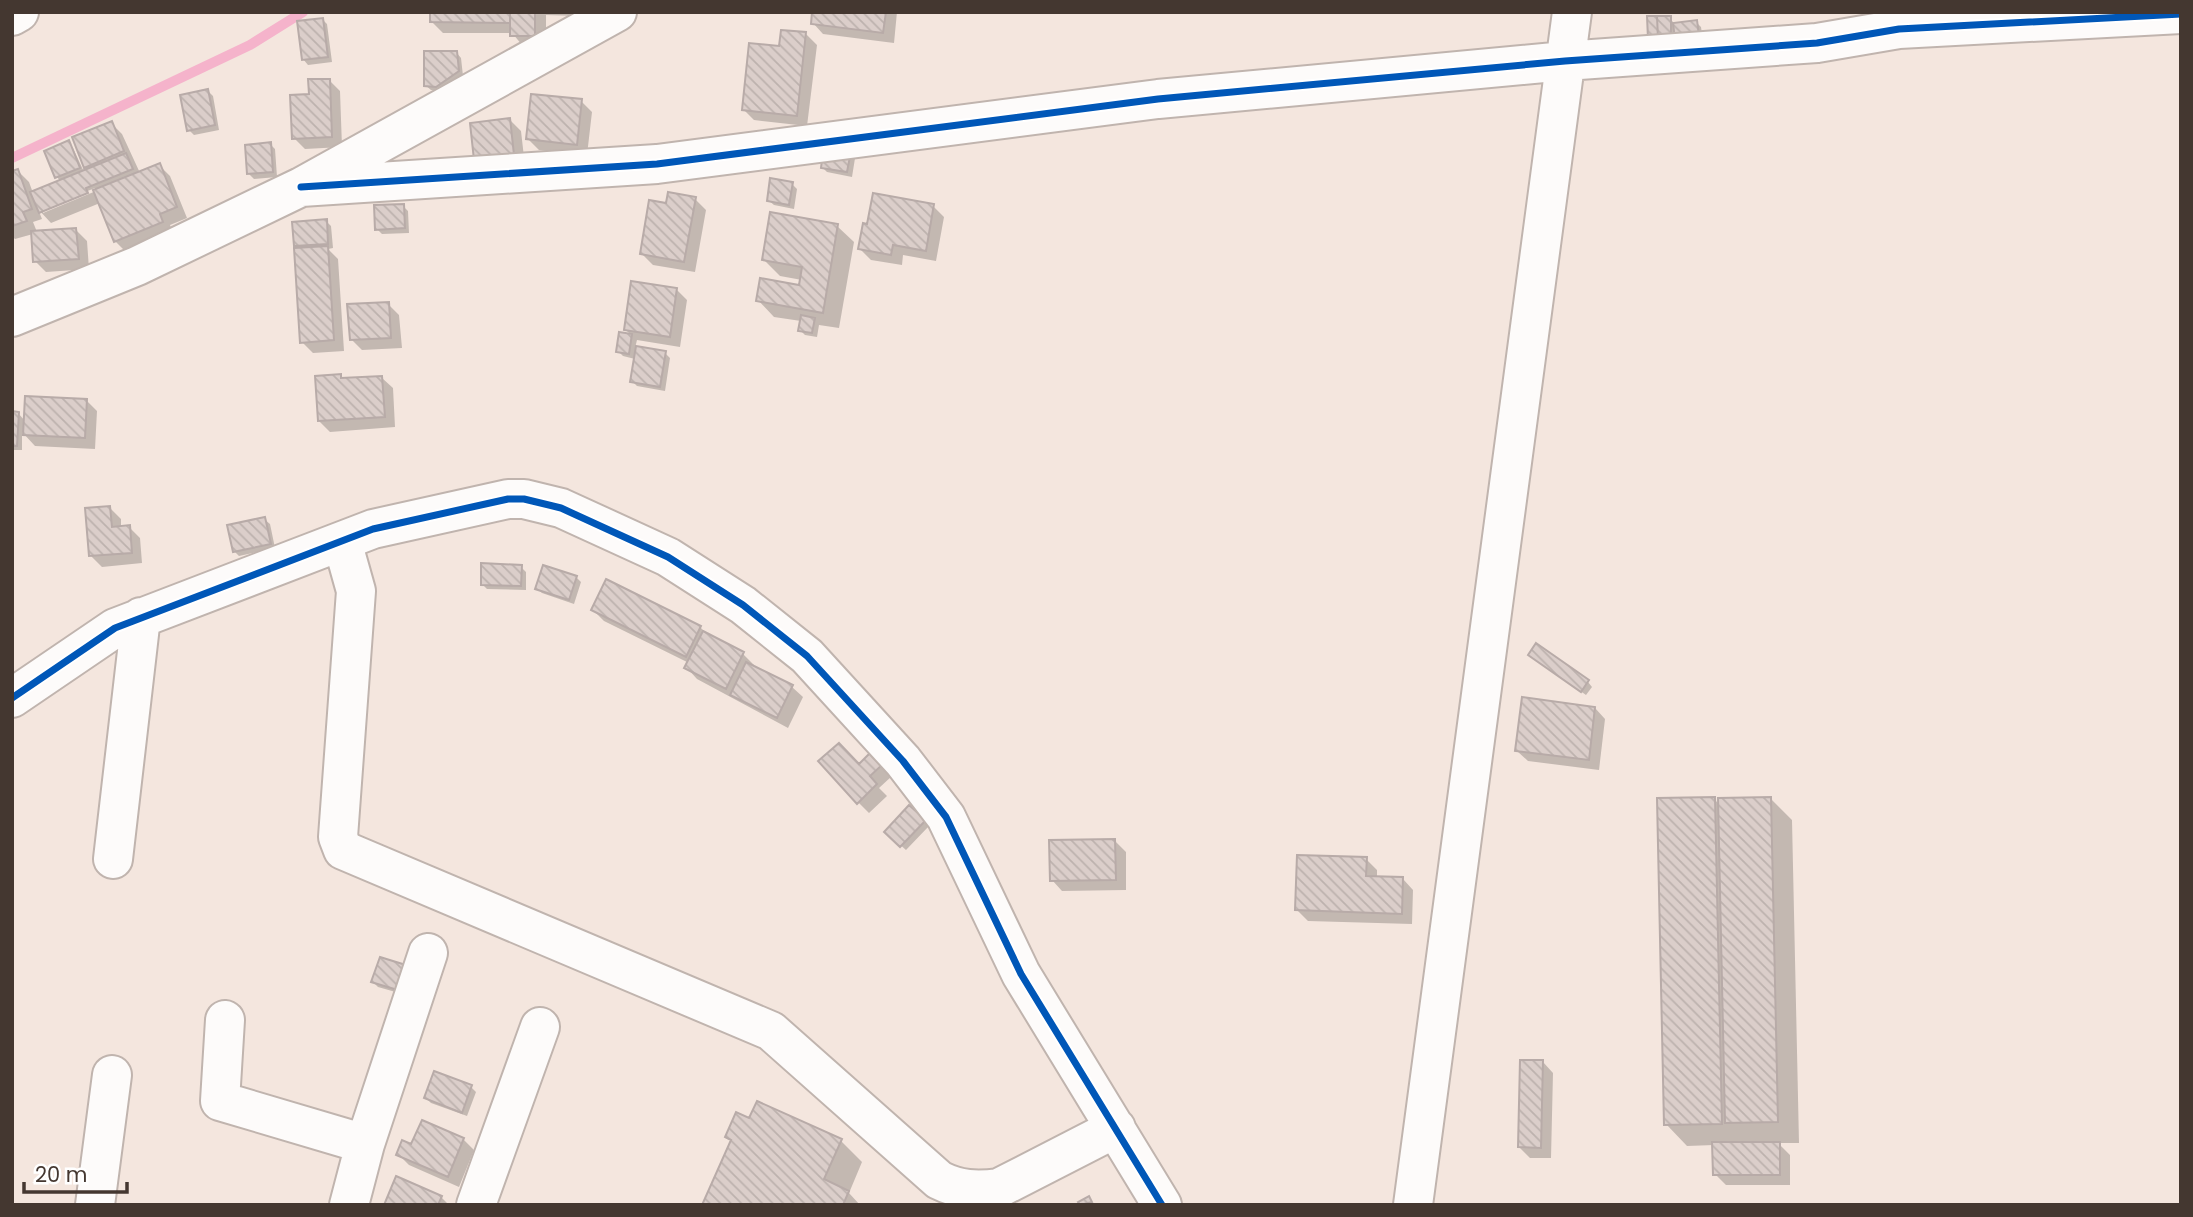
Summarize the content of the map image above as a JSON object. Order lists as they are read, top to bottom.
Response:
{
  "scale_bar": "20 m"
}
